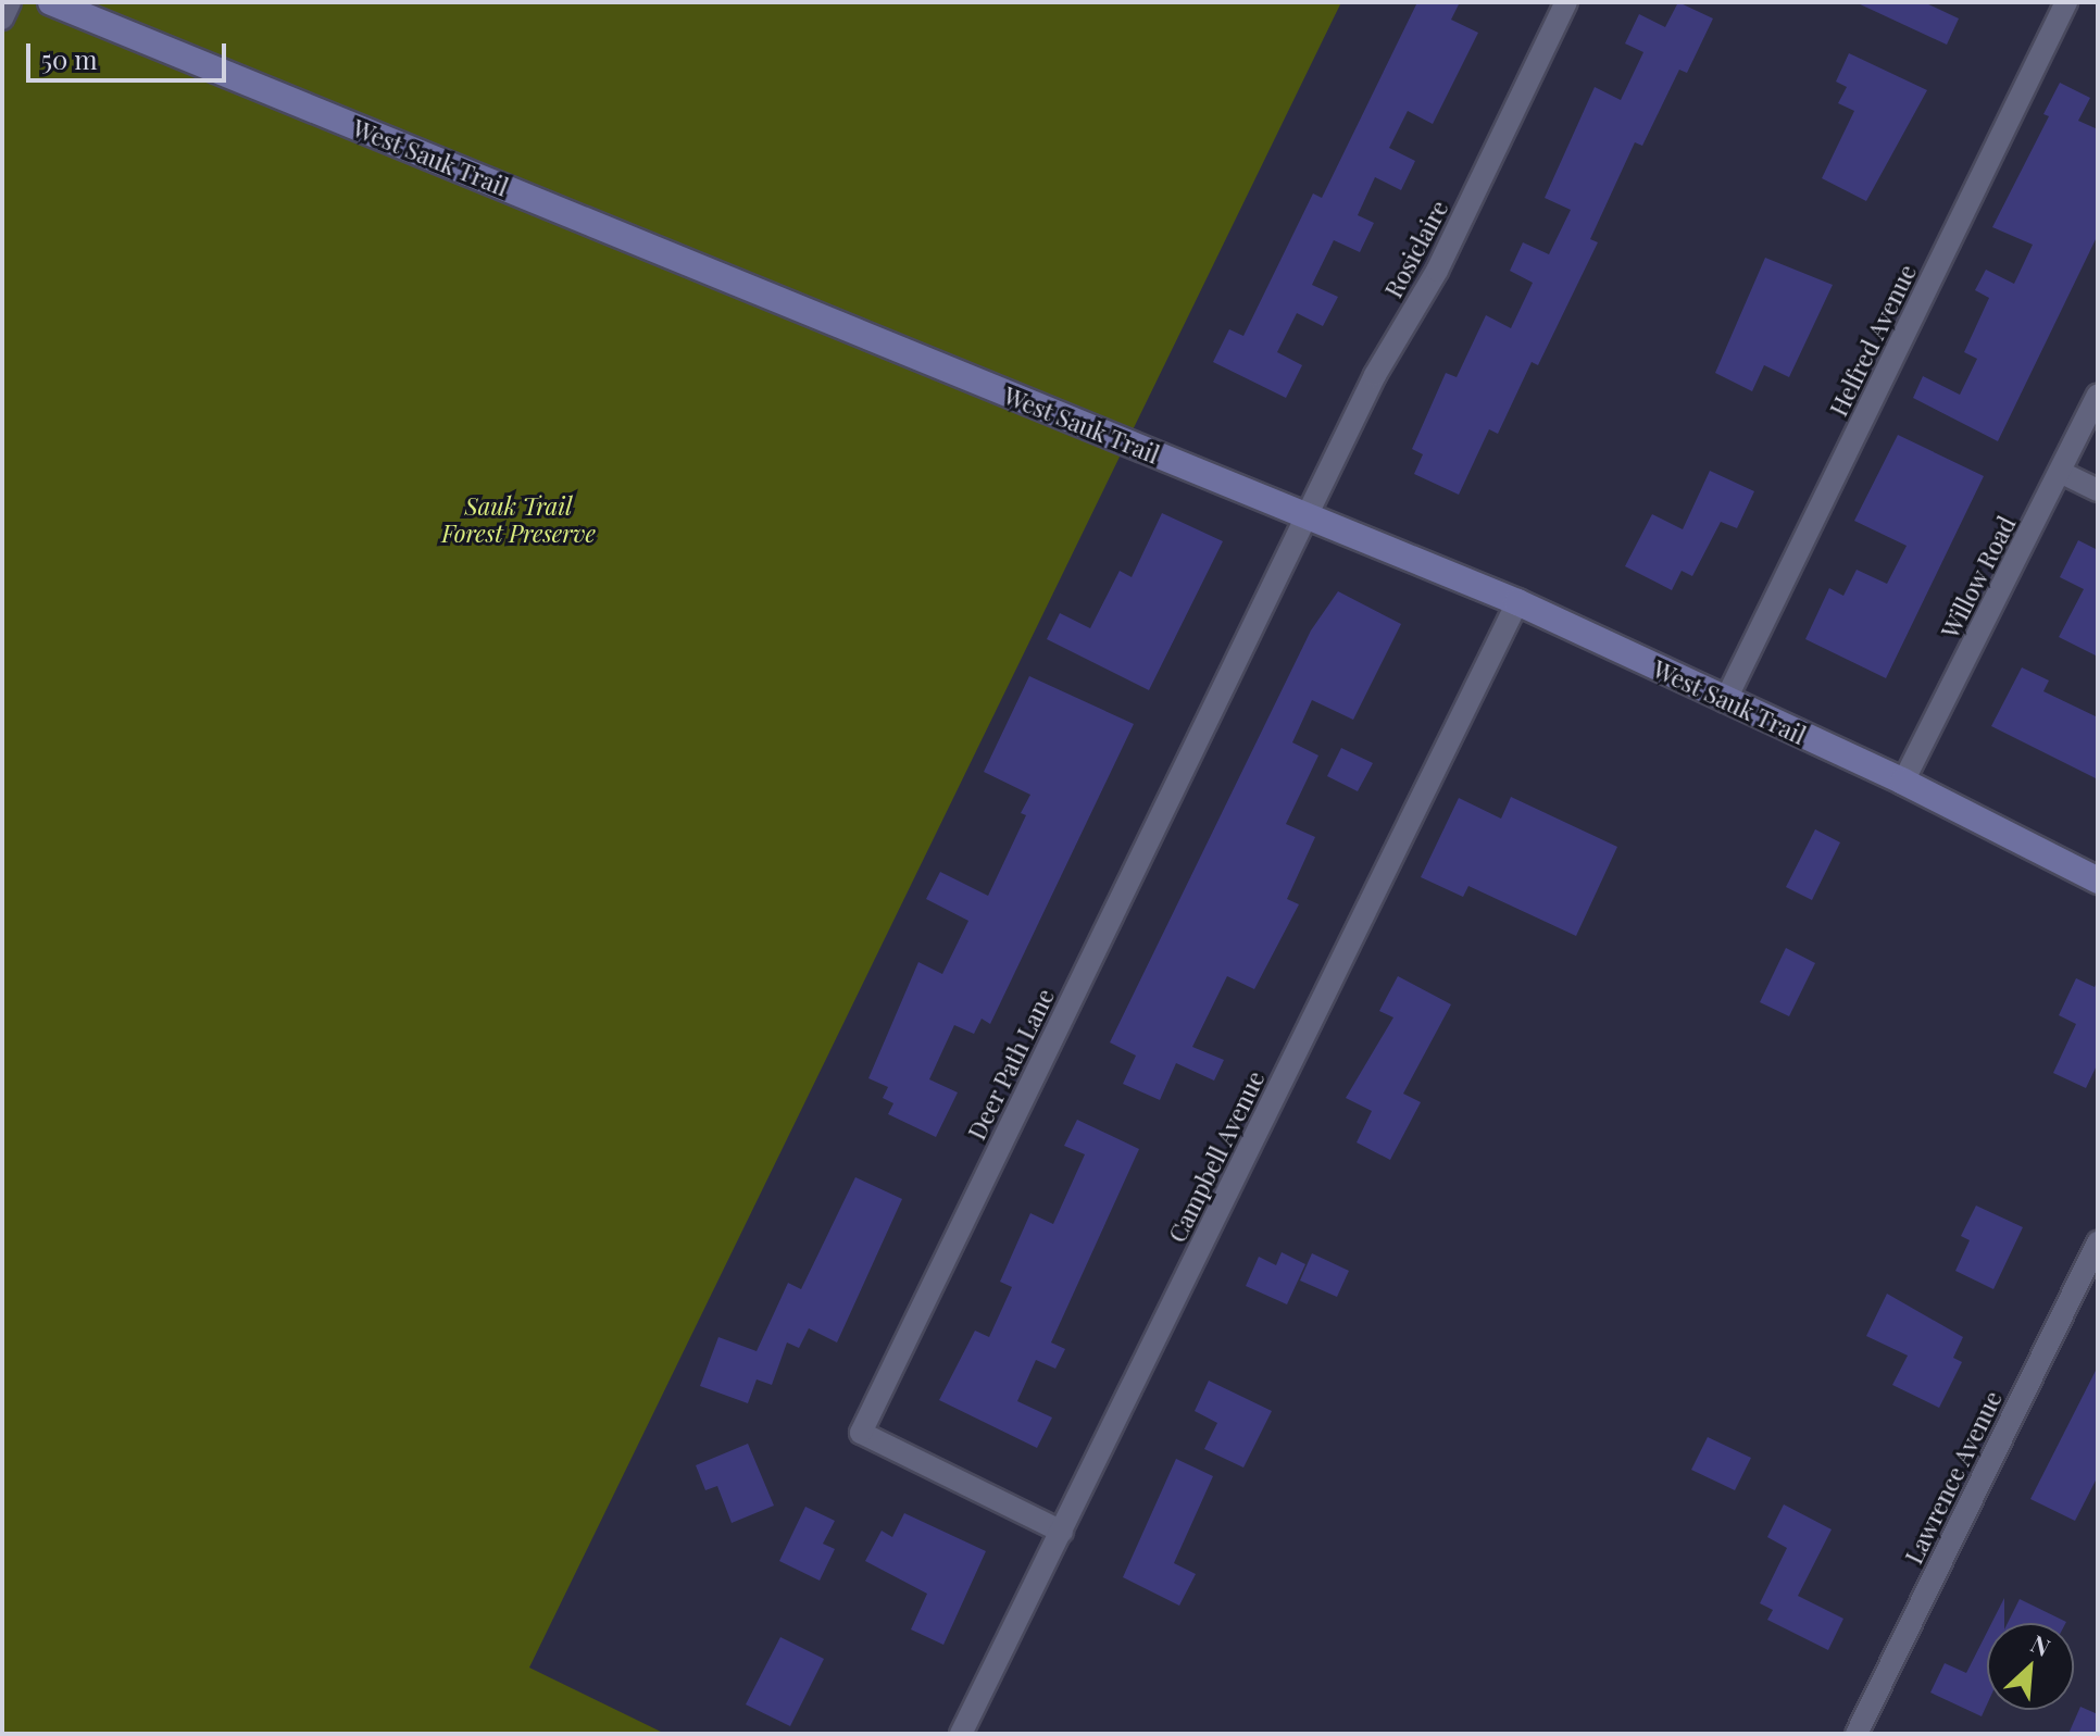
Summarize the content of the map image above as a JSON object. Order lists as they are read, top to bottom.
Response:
{
  "streets": {
    "main road": ["West Sauk Trail"],
    "street": [
      "Rosiclaire",
      "Helfred Avenue",
      "Willow Road",
      "Deer Path Lane",
      "Campbell Avenue",
      "Lawrence Avenue"
    ]
  },
  "crossings": [
    ["West Sauk Trail", "Rosiclaire"],
    ["West Sauk Trail", "Helfred Avenue"],
    ["West Sauk Trail", "Willow Road"],
    ["West Sauk Trail", "Deer Path Lane"],
    ["West Sauk Trail", "Campbell Avenue"],
    ["Rosiclaire", "Deer Path Lane"],
    ["Deer Path Lane", "Campbell Avenue"]
  ],
  "parks": ["Sauk Trail Forest Preserve"],
  "scale_bar": "50 m",
  "north": "top right"
}
